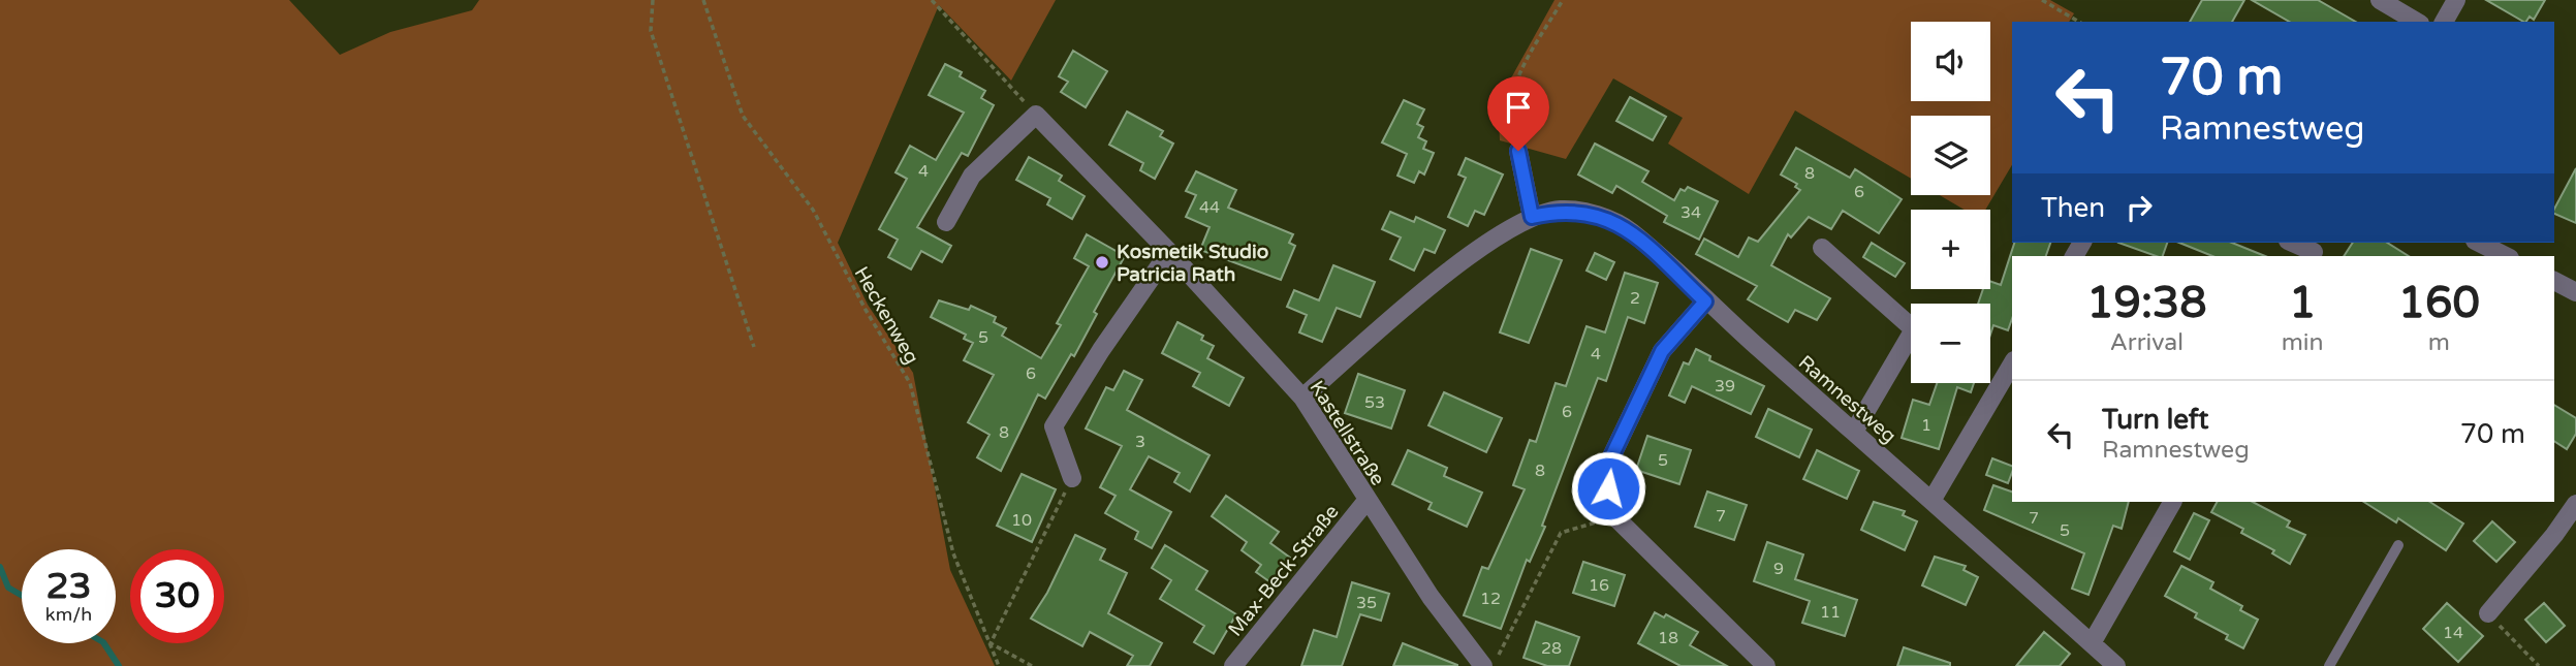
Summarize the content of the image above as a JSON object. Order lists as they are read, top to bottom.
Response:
{
  "streets": {
    "street": ["Ramnestweg", "Kastellstraße", "Max-Beck-Straße"],
    "path": ["Heckenweg"]
  },
  "crossings": [
    ["Ramnestweg", "Kastellstraße"],
    ["Kastellstraße", "Max-Beck-Straße"]
  ],
  "places": ["Kosmetik Studio Patricia Rath"],
  "house_numbers": [
    "4",
    "8",
    "6",
    "44",
    "34",
    "2",
    "5",
    "4",
    "6",
    "39",
    "53",
    "6",
    "1",
    "8",
    "3",
    "5",
    "8",
    "7",
    "7",
    "10",
    "5",
    "9",
    "16",
    "12",
    "35",
    "11",
    "14",
    "18",
    "28"
  ],
  "page": {
    "map_buttons": ["+", "−"],
    "turn": ["70 m", "Ramnestweg"],
    "then": "Then",
    "eta": [
      "19:38",
      "Arrival",
      "1",
      "min",
      "160",
      "m"
    ],
    "list": [
      {
        "name": "Turn left",
        "note": "Ramnestweg",
        "value": "70 m"
      }
    ],
    "speed": "23 km/h",
    "limit": "30"
  }
}
